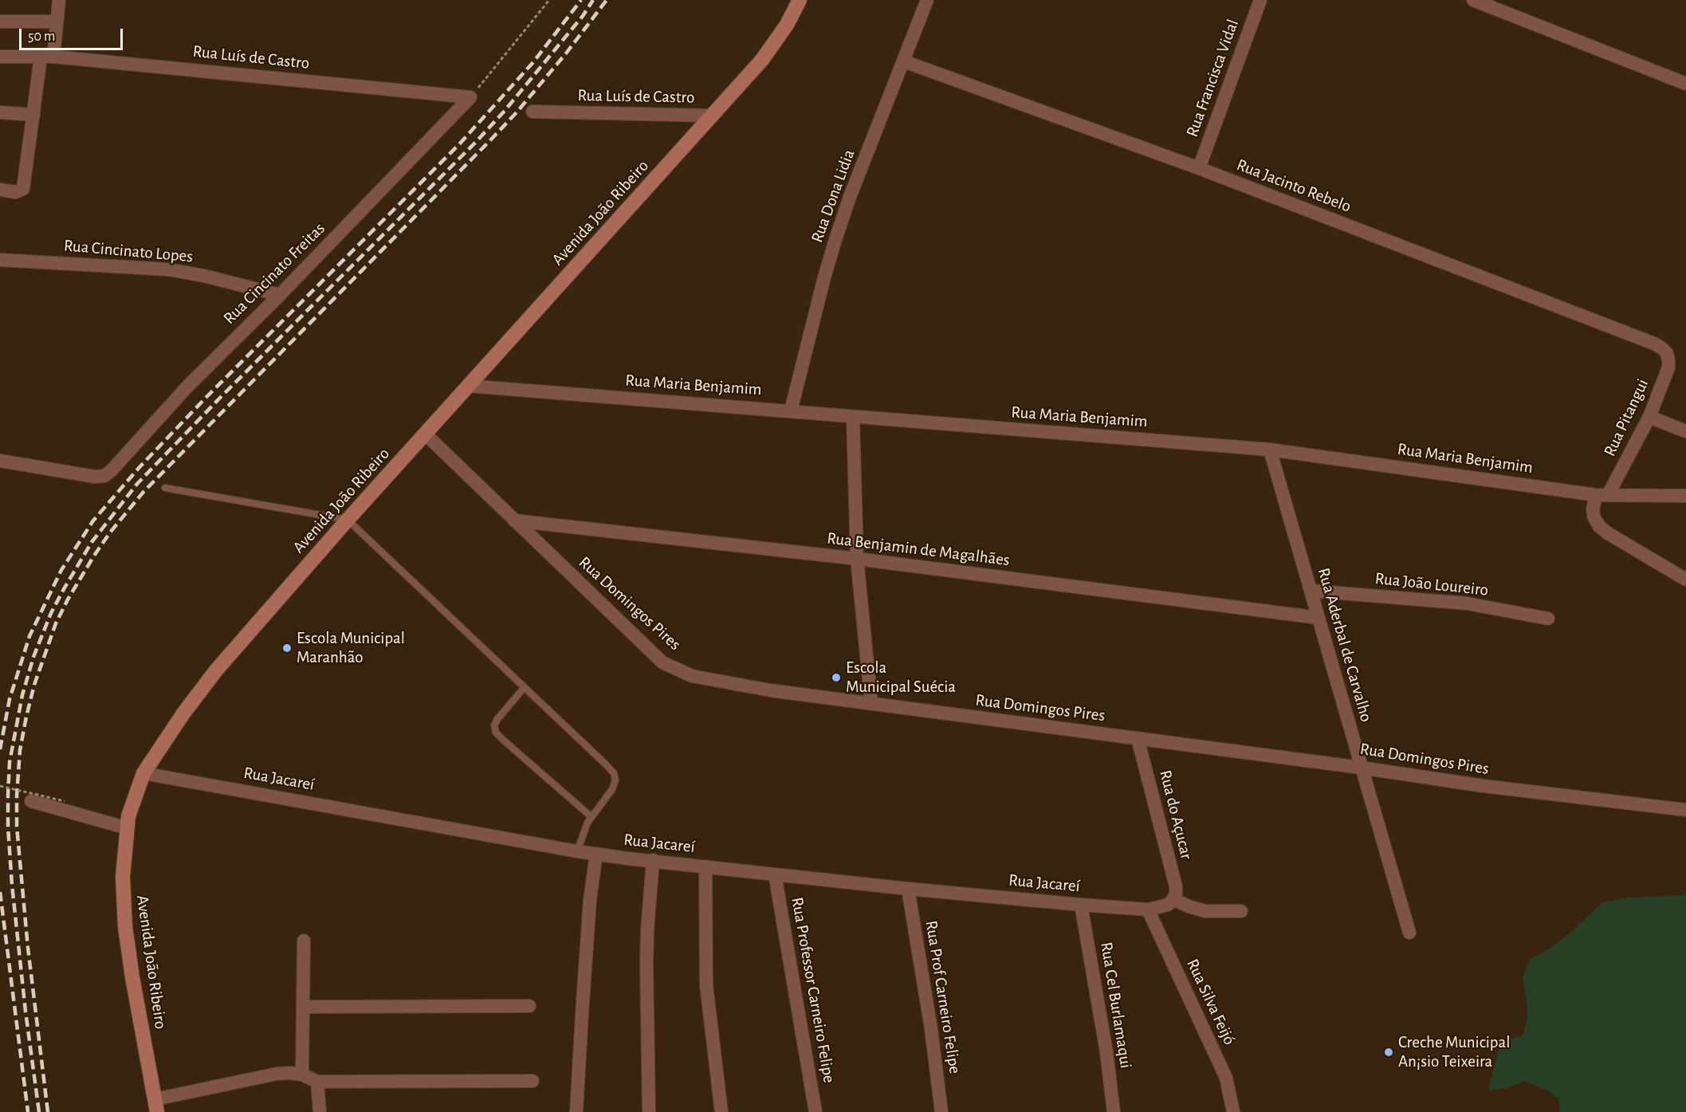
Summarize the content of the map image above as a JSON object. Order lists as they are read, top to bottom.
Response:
{
  "streets": {
    "main road": ["Avenida João Ribeiro"],
    "street": [
      "Rua Luís de Castro",
      "Rua Francisca Vidal",
      "Rua Jacinto Rebelo",
      "Rua Dona Lidia",
      "Rua Cincinato Lopes",
      "Rua Cincinato Freitas",
      "Rua Maria Benjamim",
      "Rua Pitangui",
      "Rua Benjamin de Magalhães",
      "Rua João Loureiro",
      "Rua Domingos Pires",
      "Rua Aderbal de Carvalho",
      "Rua Jacareí",
      "Rua do Açucar",
      "Rua Professor Carneiro Felipe",
      "Rua Prof Carneiro Felipe",
      "Rua Silva Feijó",
      "Rua Cel Burlamaqui"
    ]
  },
  "crossings": [
    ["Rua Luís de Castro", "Avenida João Ribeiro"],
    ["Rua Luís de Castro", "Rua Cincinato Freitas"],
    ["Rua Francisca Vidal", "Rua Jacinto Rebelo"],
    ["Rua Jacinto Rebelo", "Rua Dona Lidia"],
    ["Rua Jacinto Rebelo", "Rua Pitangui"],
    ["Rua Dona Lidia", "Rua Maria Benjamim"],
    ["Avenida João Ribeiro", "Rua Maria Benjamim"],
    ["Avenida João Ribeiro", "Rua Domingos Pires"],
    ["Avenida João Ribeiro", "Rua Jacareí"],
    ["Rua Cincinato Lopes", "Rua Cincinato Freitas"],
    ["Rua Maria Benjamim", "Rua Pitangui"],
    ["Rua Maria Benjamim", "Rua Aderbal de Carvalho"],
    ["Rua Benjamin de Magalhães", "Rua Domingos Pires"],
    ["Rua Benjamin de Magalhães", "Rua Aderbal de Carvalho"],
    ["Rua João Loureiro", "Rua Aderbal de Carvalho"],
    ["Rua Domingos Pires", "Rua Aderbal de Carvalho"],
    ["Rua Domingos Pires", "Rua do Açucar"],
    ["Rua Jacareí", "Rua do Açucar"],
    ["Rua Jacareí", "Rua Professor Carneiro Felipe"],
    ["Rua Jacareí", "Rua Prof Carneiro Felipe"],
    ["Rua Jacareí", "Rua Silva Feijó"],
    ["Rua Jacareí", "Rua Cel Burlamaqui"]
  ],
  "places": ["Escola Municipal Maranhão", "Escola Municipal Suécia", "Creche Municipal An¡sio Teixeira"],
  "scale_bar": "50 m"
}
